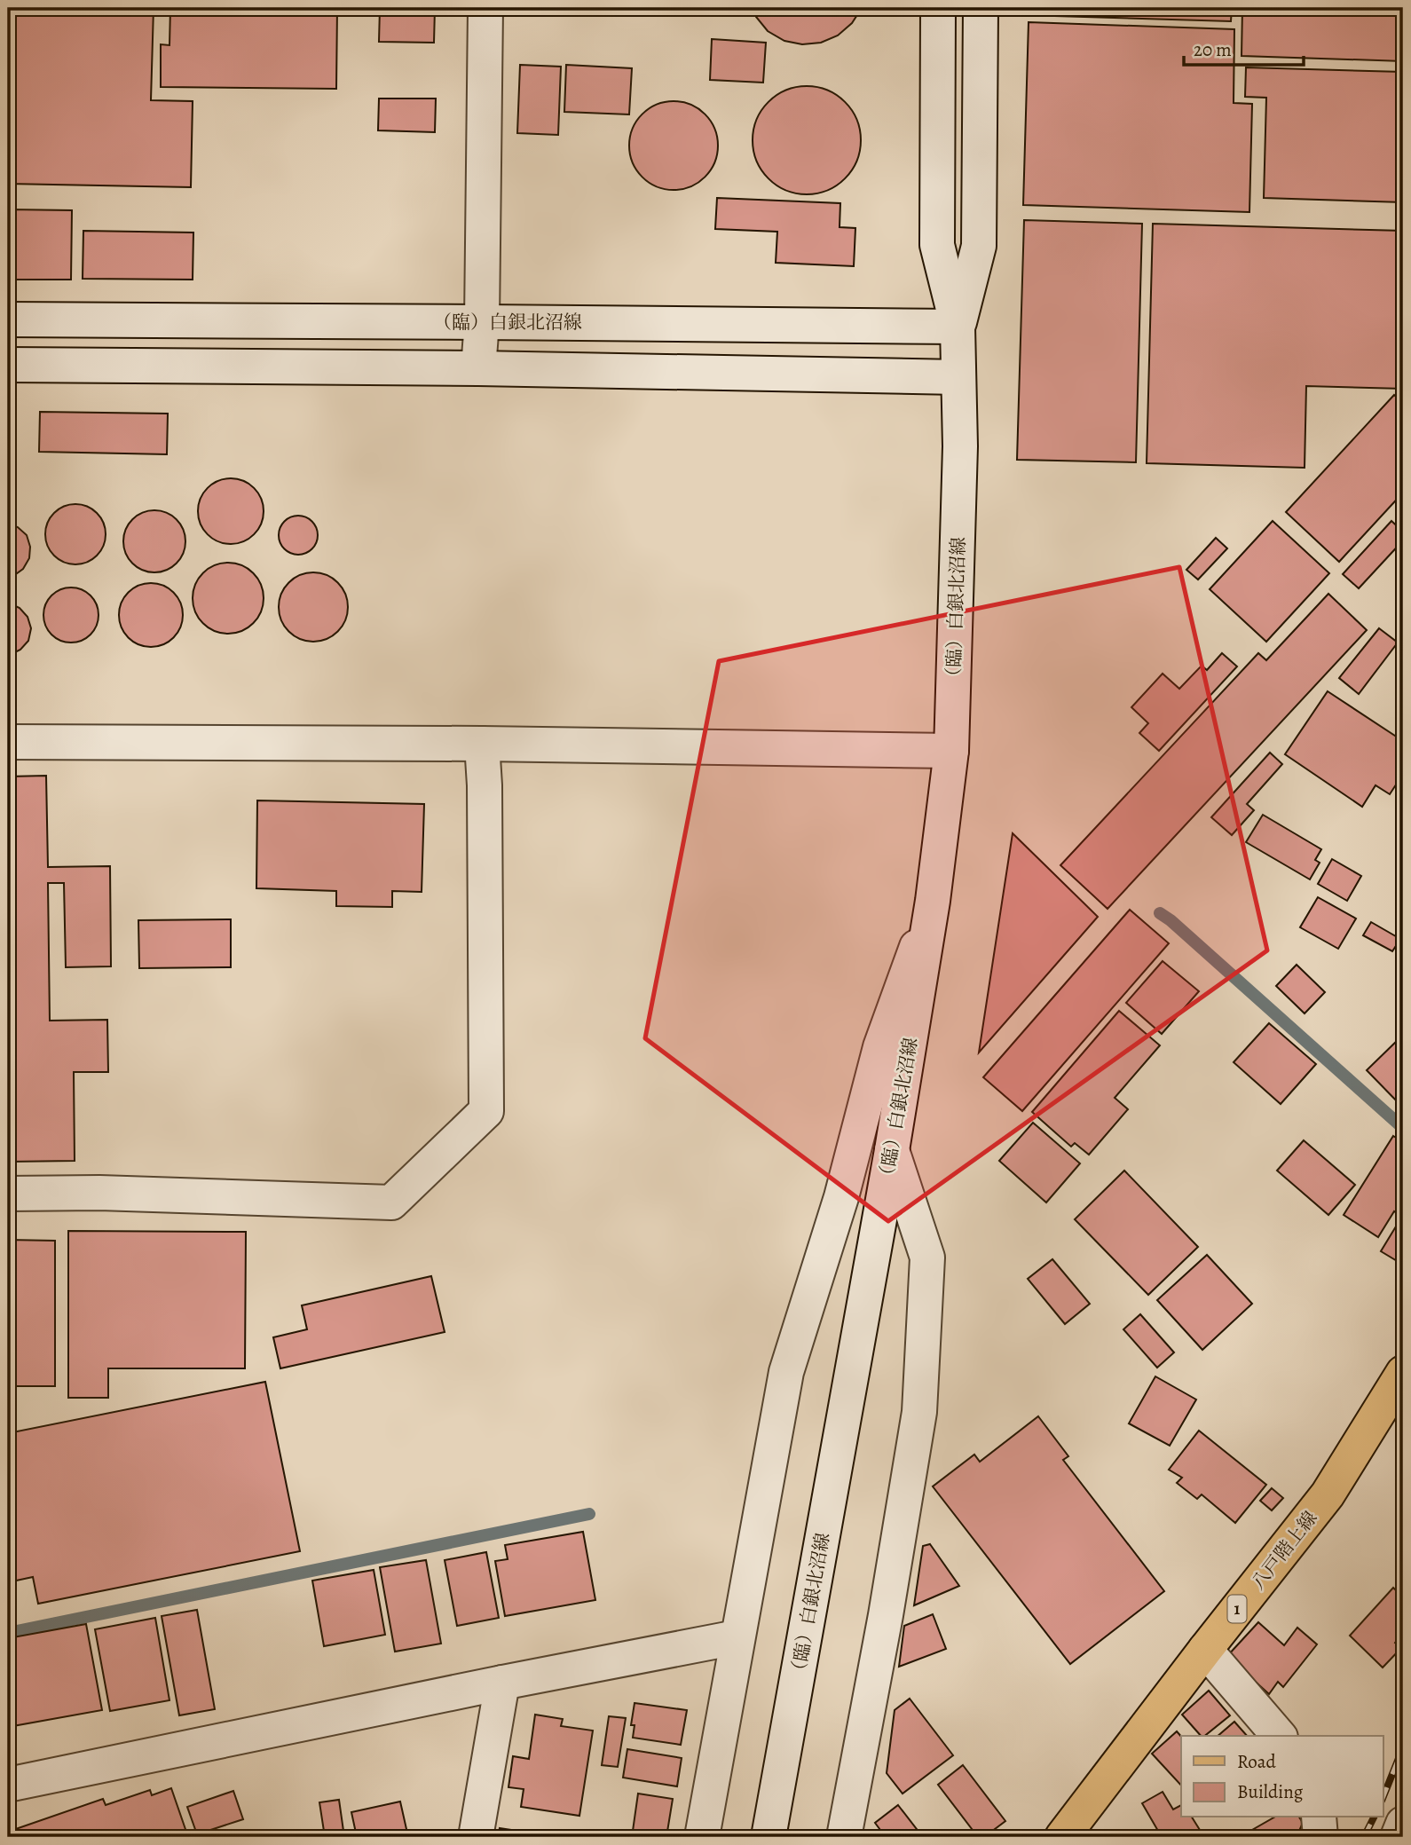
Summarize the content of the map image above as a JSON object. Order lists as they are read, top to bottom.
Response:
{
  "streets": {
    "main road": ["八戸階上線", "1"],
    "street": ["（臨）白銀北沼線"]
  },
  "legend": ["Road", "Building"],
  "scale_bar": "20 m"
}
